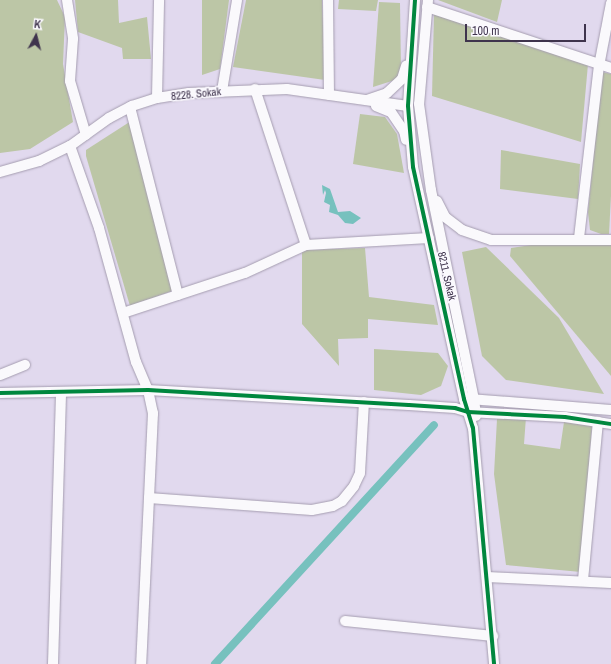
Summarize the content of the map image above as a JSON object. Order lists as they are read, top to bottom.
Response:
{
  "streets": {
    "street": ["8228. Sokak", "8211. Sokak"]
  },
  "crossings": [
    ["8228. Sokak", "8211. Sokak"]
  ],
  "scale_bar": "100 m",
  "north": "top"
}
